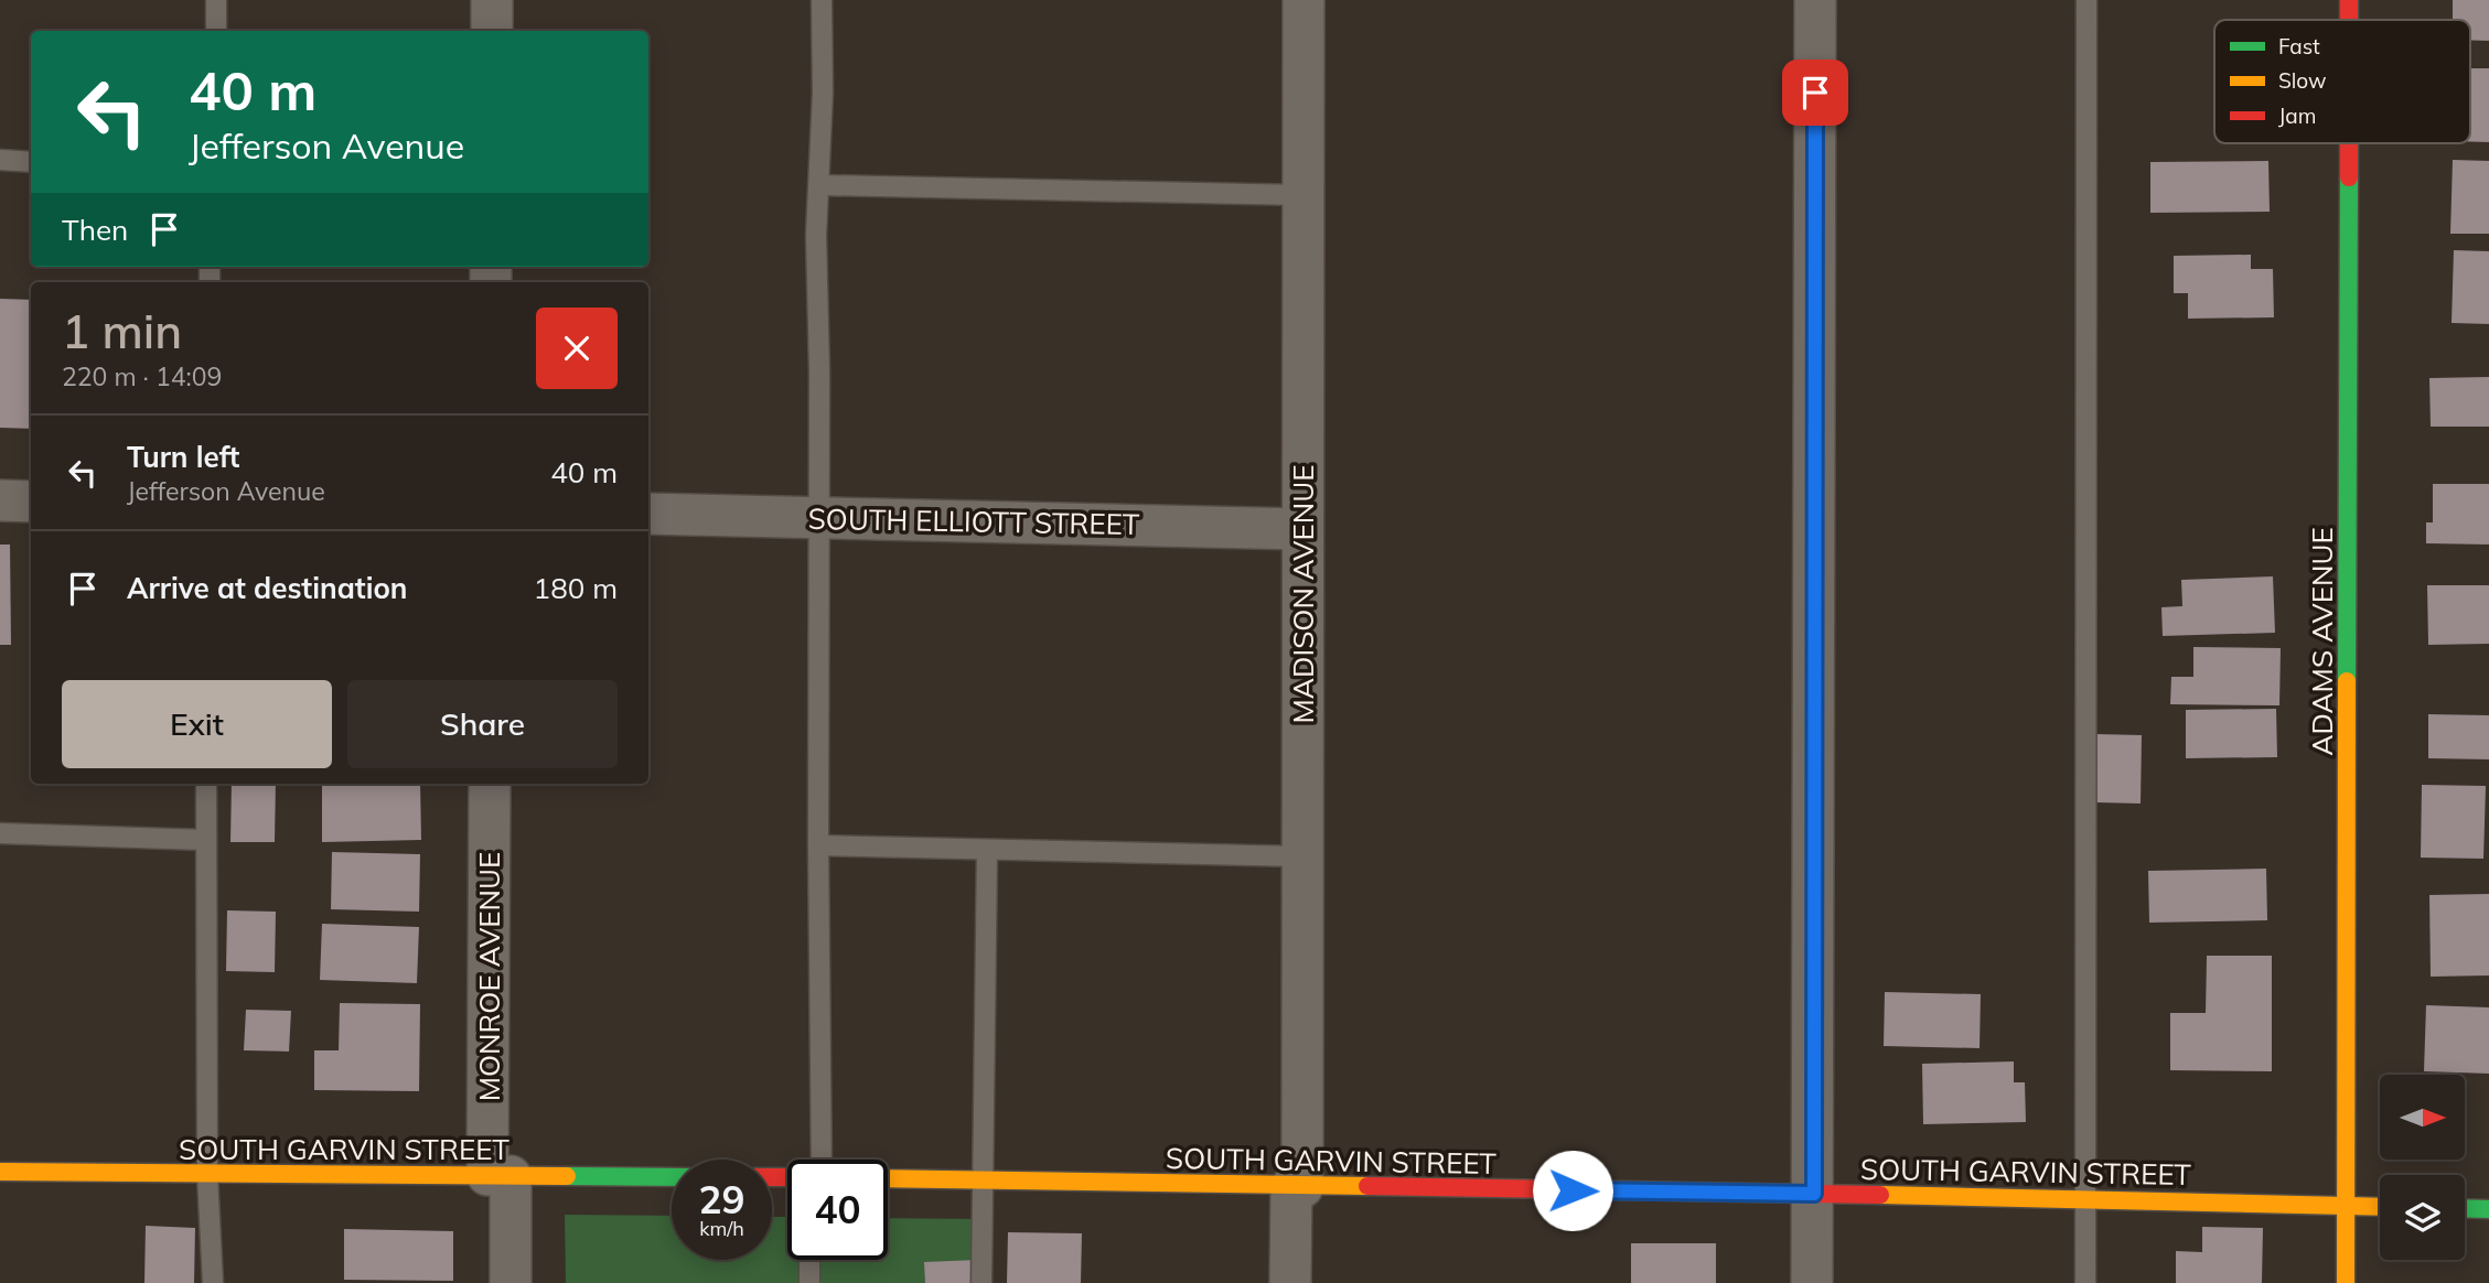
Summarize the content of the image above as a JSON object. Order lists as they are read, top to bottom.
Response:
{
  "streets": {
    "street": [
      "SOUTH ELLIOTT STREET",
      "MADISON AVENUE",
      "ADAMS AVENUE",
      "MONROE AVENUE",
      "SOUTH GARVIN STREET"
    ]
  },
  "crossings": [
    ["SOUTH ELLIOTT STREET", "MADISON AVENUE"],
    ["MADISON AVENUE", "SOUTH GARVIN STREET"],
    ["ADAMS AVENUE", "SOUTH GARVIN STREET"],
    ["MONROE AVENUE", "SOUTH GARVIN STREET"]
  ],
  "legend": ["Fast", "Slow", "Jam"],
  "north": "right",
  "page": {
    "turn": ["40 m", "Jefferson Avenue"],
    "then": "Then",
    "heading": ["1 min", "220 m · 14:09"],
    "list": [
      {
        "name": "Turn left",
        "note": "Jefferson Avenue",
        "value": "40 m"
      },
      {
        "name": "Arrive at destination",
        "value": "180 m"
      }
    ],
    "buttons": ["Exit", "Share"],
    "speed": "29 km/h",
    "limit": "40"
  }
}
